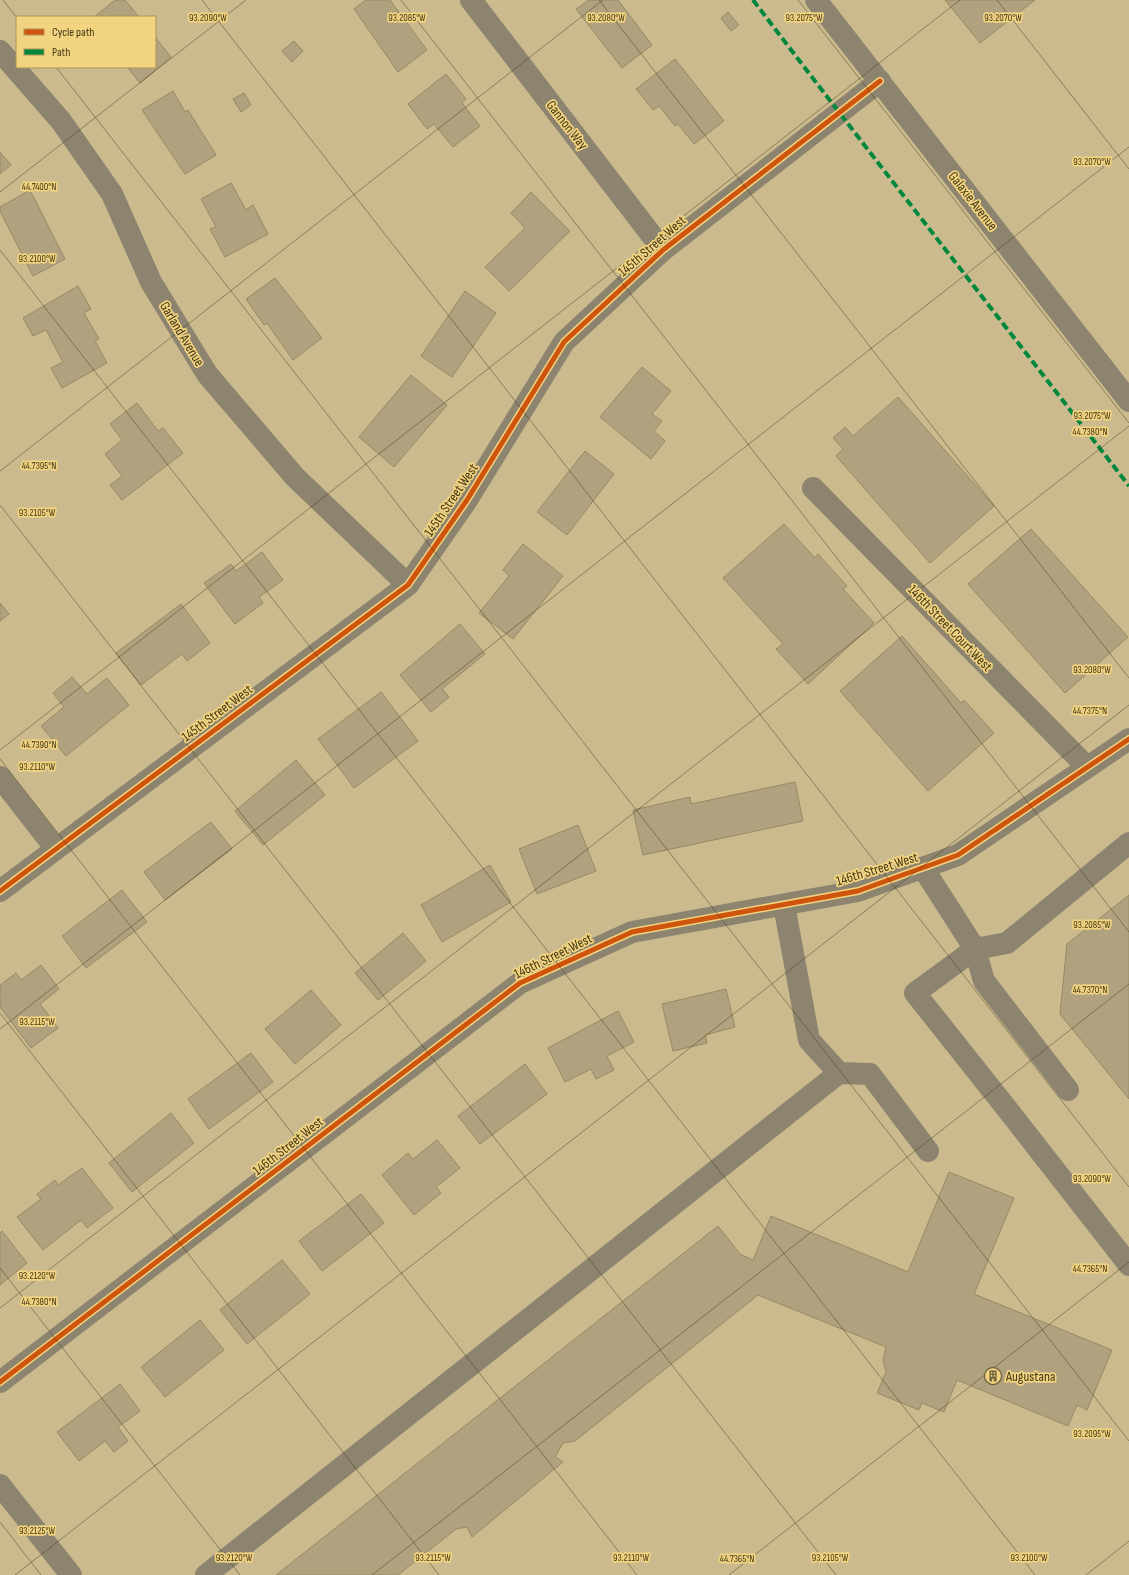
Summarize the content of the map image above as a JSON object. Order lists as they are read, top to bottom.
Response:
{
  "streets": {
    "street": [
      "Gannon Way",
      "Galaxie Avenue",
      "145th Street West",
      "Garland Avenue",
      "146th Street Court West",
      "146th Street West"
    ]
  },
  "crossings": [
    ["Gannon Way", "145th Street West"],
    ["Galaxie Avenue", "145th Street West"],
    ["145th Street West", "Garland Avenue"],
    ["146th Street Court West", "146th Street West"]
  ],
  "places": {
    "building": ["Augustana"]
  },
  "legend": ["Cycle path", "Path"],
  "coordinates": [
    "93.2090°W",
    "93.2085°W",
    "93.2080°W",
    "93.2075°W",
    "93.2070°W",
    "44.7400°N",
    "93.2100°W",
    "44.7380°N",
    "44.7395°N",
    "93.2105°W",
    "44.7375°N",
    "44.7390°N",
    "93.2110°W",
    "44.7370°N",
    "93.2115°W",
    "44.7365°N",
    "93.2120°W",
    "93.2095°W",
    "93.2125°W"
  ]
}
